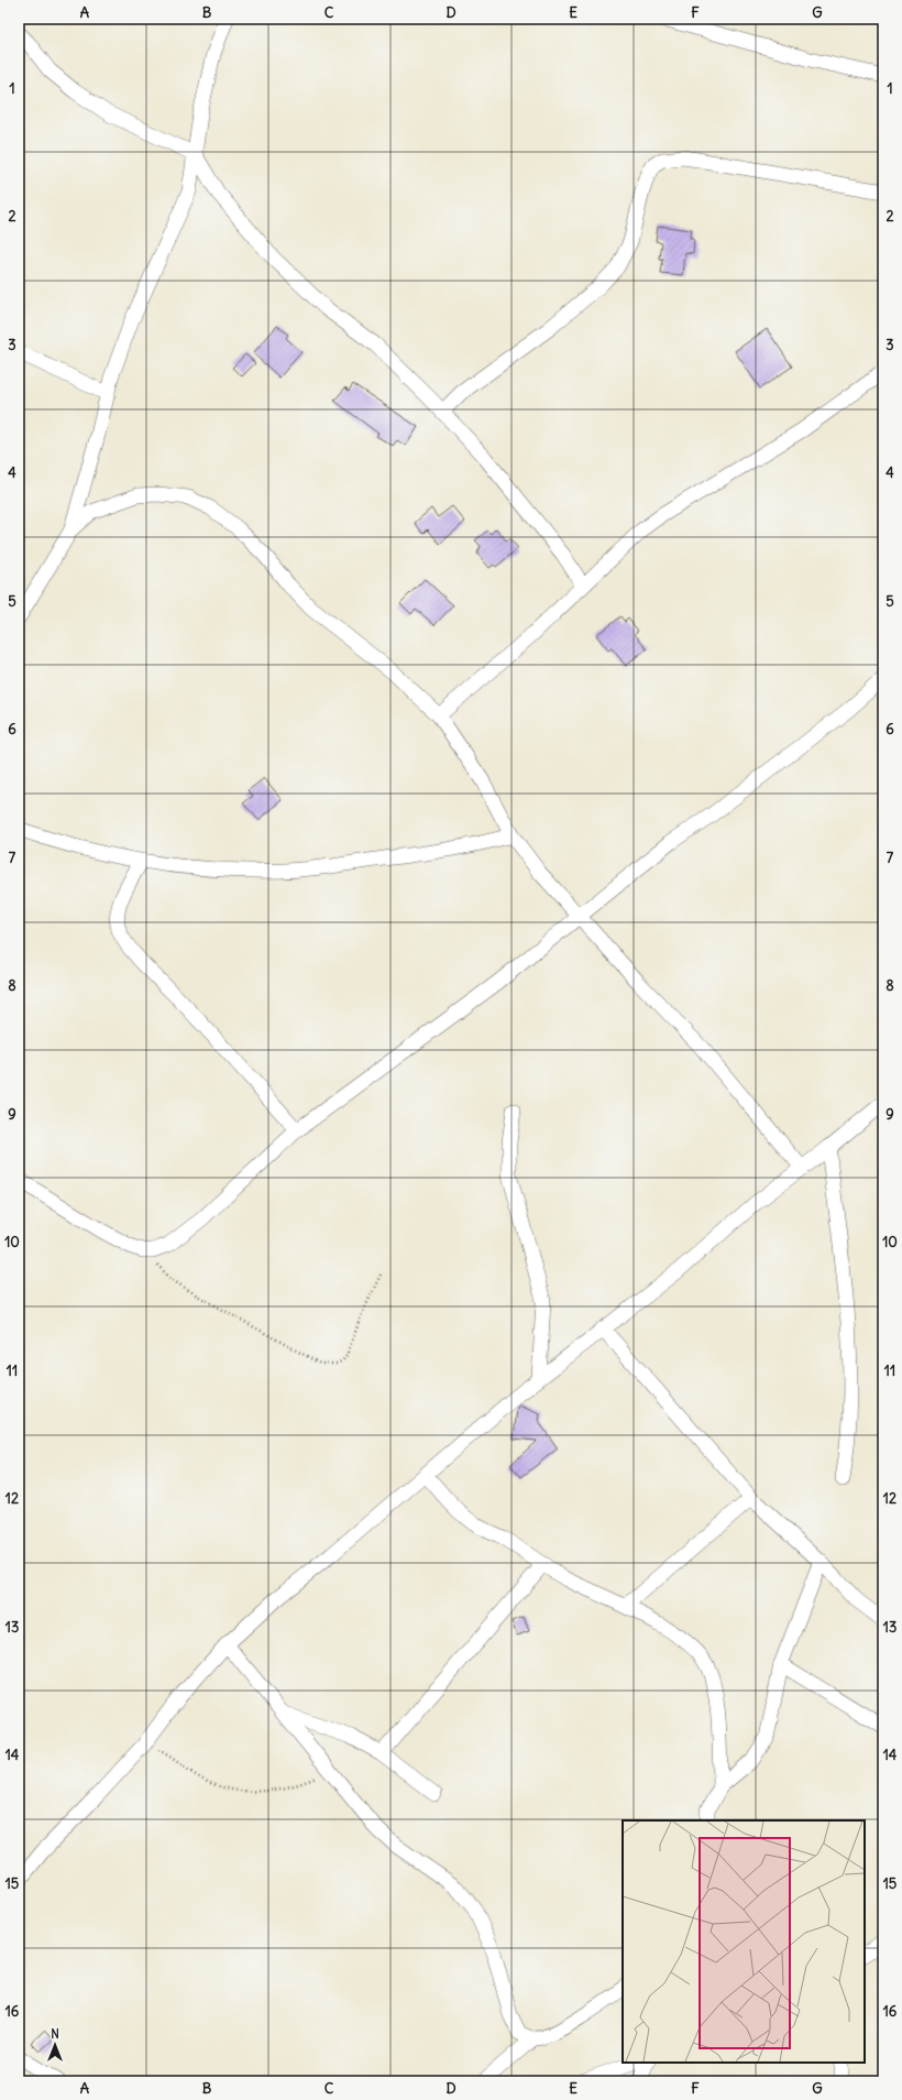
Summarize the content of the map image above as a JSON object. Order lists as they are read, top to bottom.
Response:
{
  "north": "top",
  "grid": {
    "columns": [
      "A",
      "B",
      "C",
      "D",
      "E",
      "F",
      "G"
    ],
    "rows": [
      "1",
      "2",
      "3",
      "4",
      "5",
      "6",
      "7",
      "8",
      "9",
      "10",
      "11",
      "12",
      "13",
      "14",
      "15",
      "16"
    ]
  }
}
